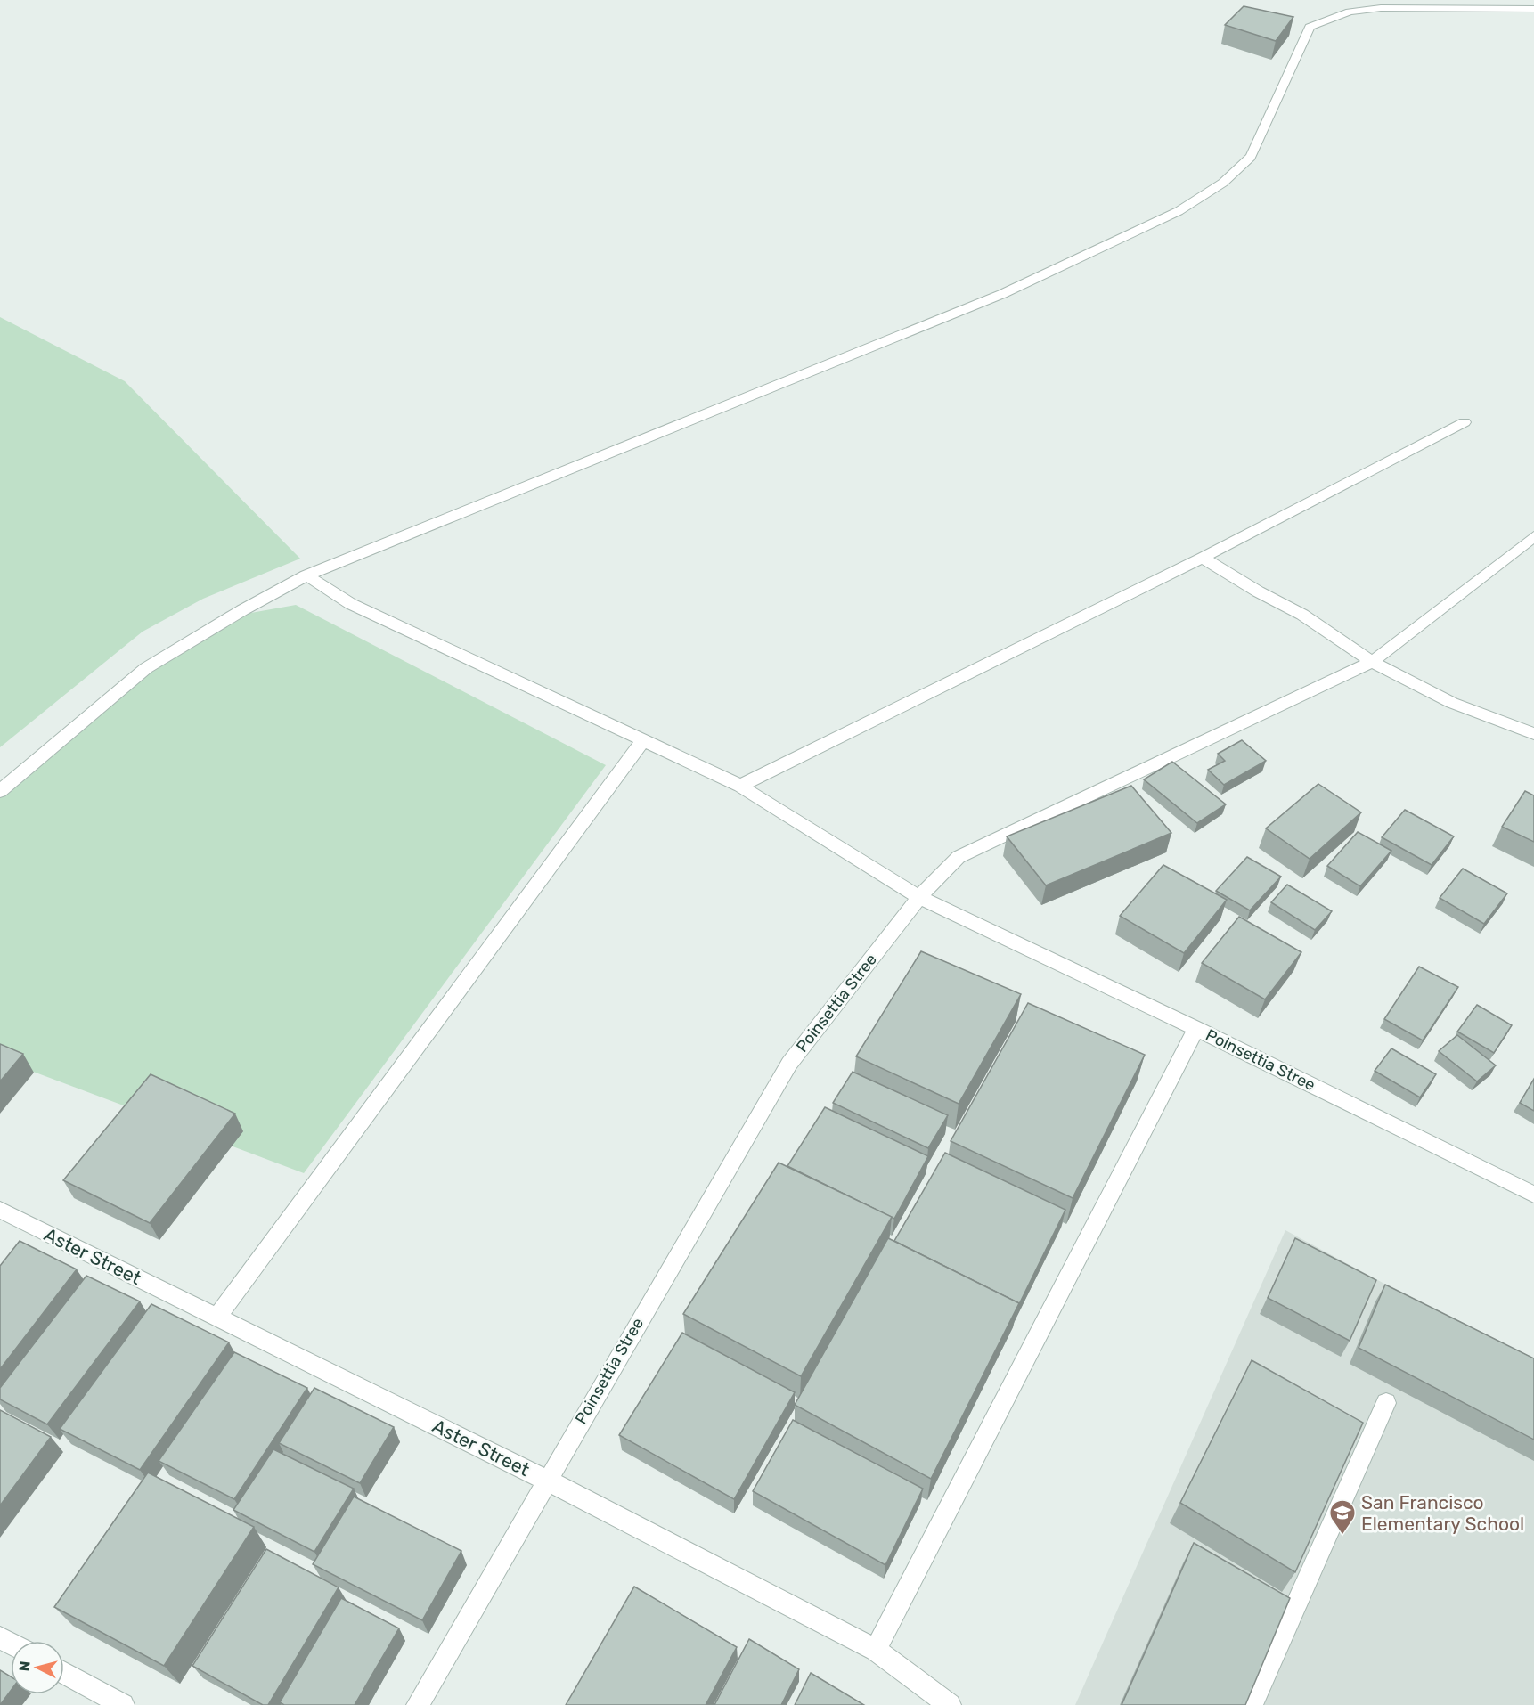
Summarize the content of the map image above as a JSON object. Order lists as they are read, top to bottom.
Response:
{
  "streets": {
    "street": ["Poinsettia Stree", "Aster Street"]
  },
  "crossings": [
    ["Poinsettia Stree", "Aster Street"]
  ],
  "places": {
    "school or university": ["San Francisco Elementary School"]
  },
  "north": "left"
}
